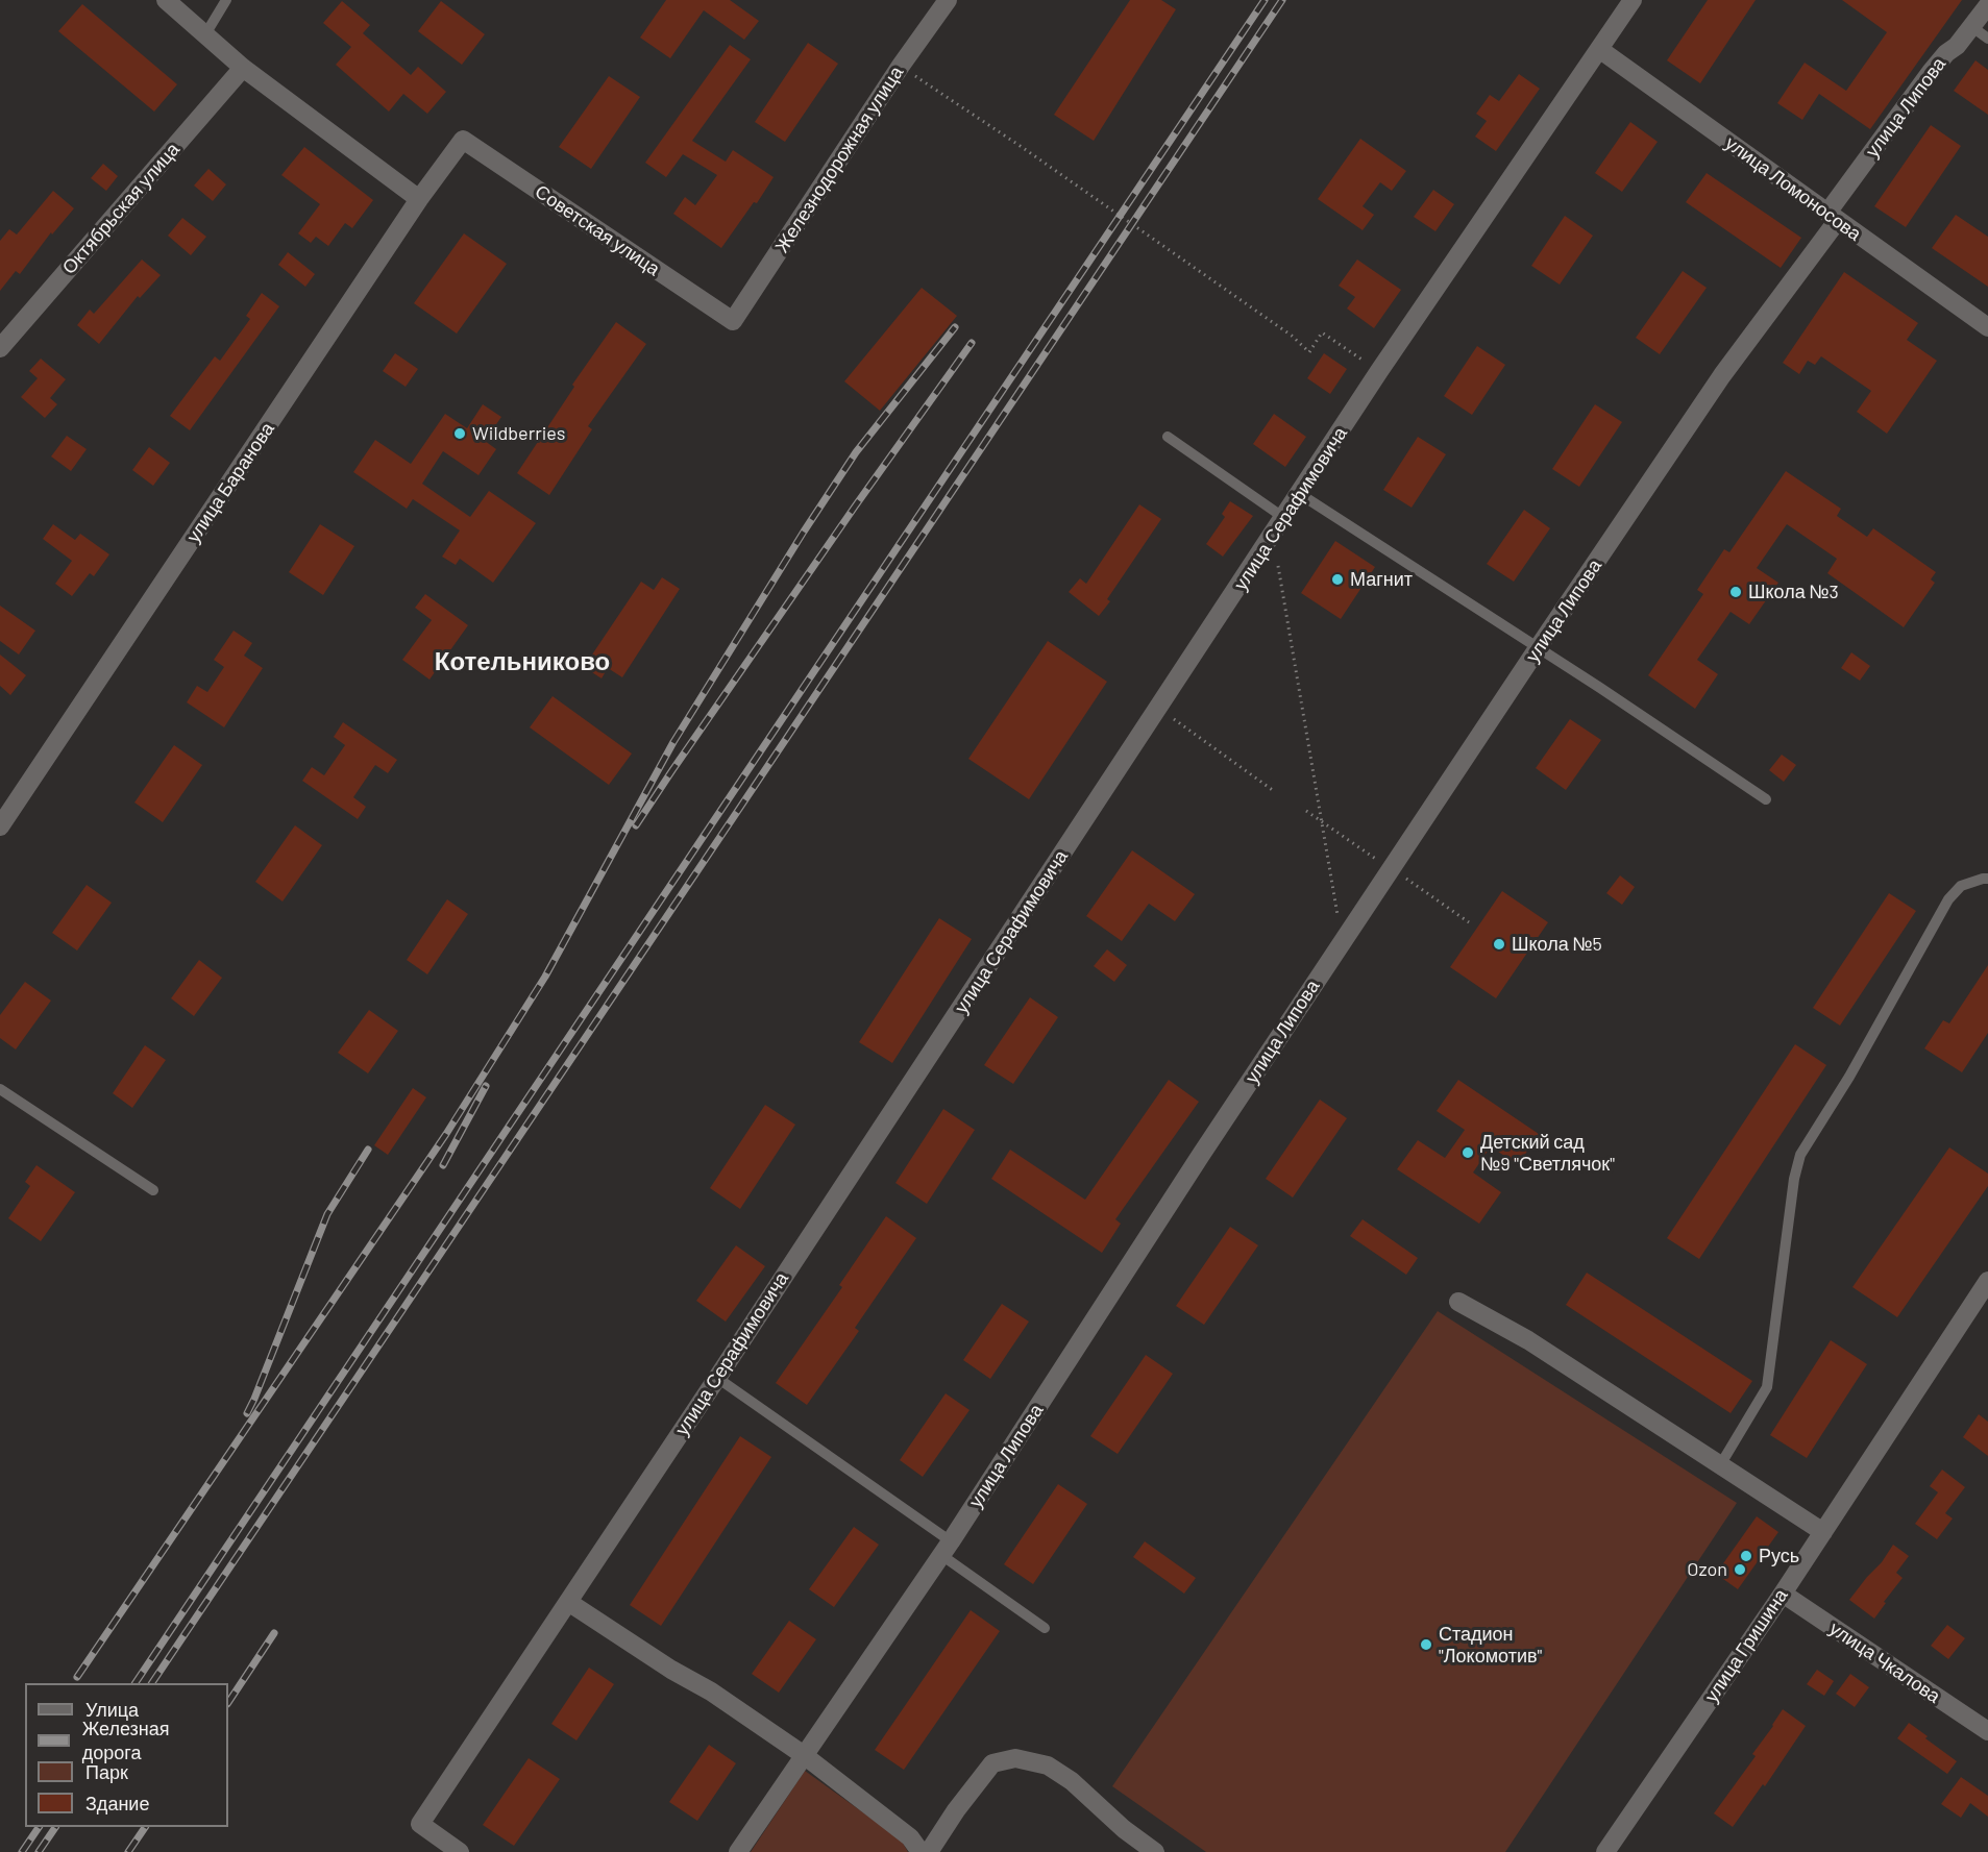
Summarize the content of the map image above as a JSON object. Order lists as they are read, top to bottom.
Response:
{
  "streets": {
    "street": [
      "улица Липова",
      "Железнодорожная улица",
      "улица Ломоносова",
      "Октябрьская улица",
      "Советская улица",
      "улица Баранова",
      "улица Серафимовича",
      "улица Гришина",
      "улица Чкалова"
    ]
  },
  "crossings": [
    ["улица Липова", "улица Ломоносова"],
    ["Железнодорожная улица", "Советская улица"],
    ["улица Ломоносова", "улица Серафимовича"],
    ["Советская улица", "улица Баранова"],
    ["улица Гришина", "улица Чкалова"]
  ],
  "districts": ["Котельниково"],
  "places": [
    "Wildberries",
    "Магнит",
    "Школа №3",
    "Школа №5",
    "Детский сад №9 \"Светлячок\"",
    "Русь",
    "Ozon",
    "Стадион \"Локомотив\""
  ],
  "legend": [
    "Улица",
    "Железная дорога",
    "Парк",
    "Здание"
  ]
}
